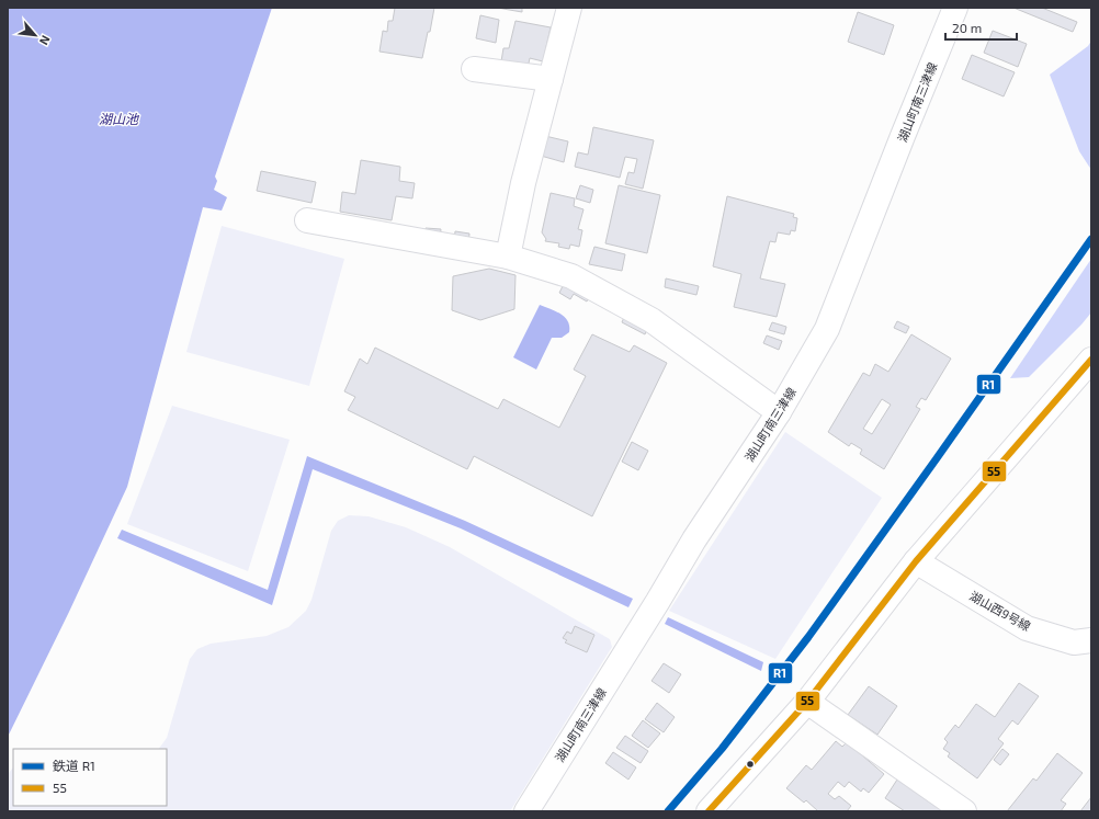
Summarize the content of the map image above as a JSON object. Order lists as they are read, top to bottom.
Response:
{
  "streets": {
    "street": ["湖山町南三津線", "湖山西9号線"]
  },
  "water": ["湖山池"],
  "lines": ["rail line R1", "transit line 55"],
  "legend": ["鉄道 R1", "55"],
  "scale_bar": "20 m",
  "north": "bottom right"
}
